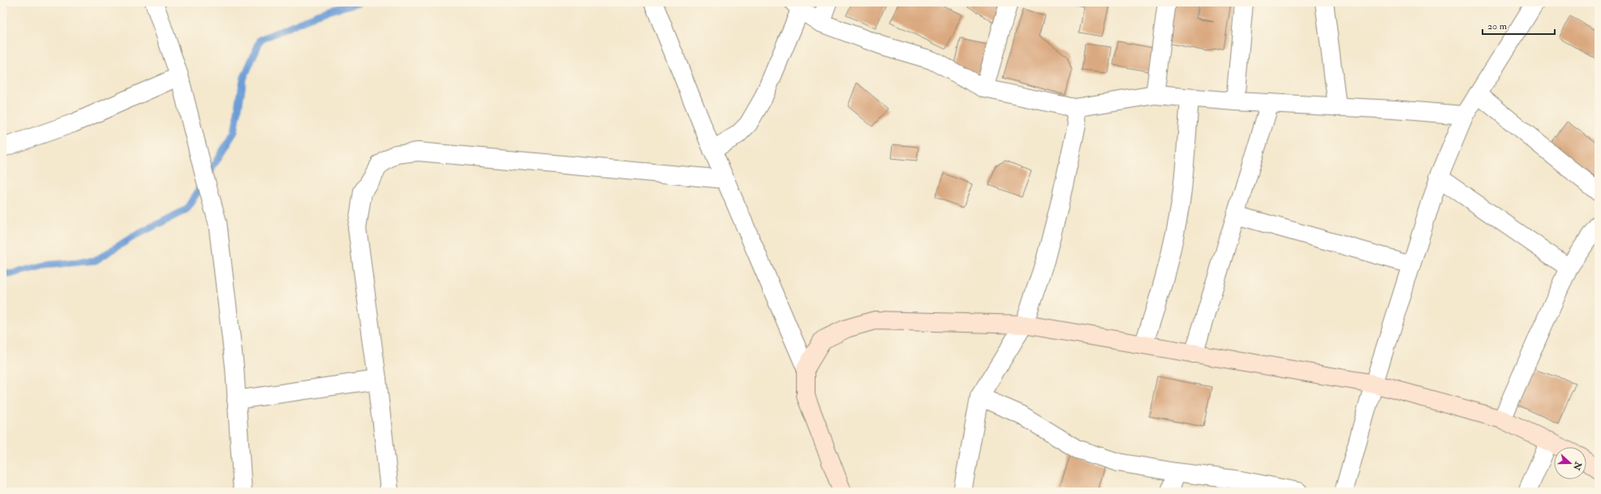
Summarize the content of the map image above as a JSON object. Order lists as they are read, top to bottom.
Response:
{
  "scale_bar": "20 m",
  "north": "right"
}
